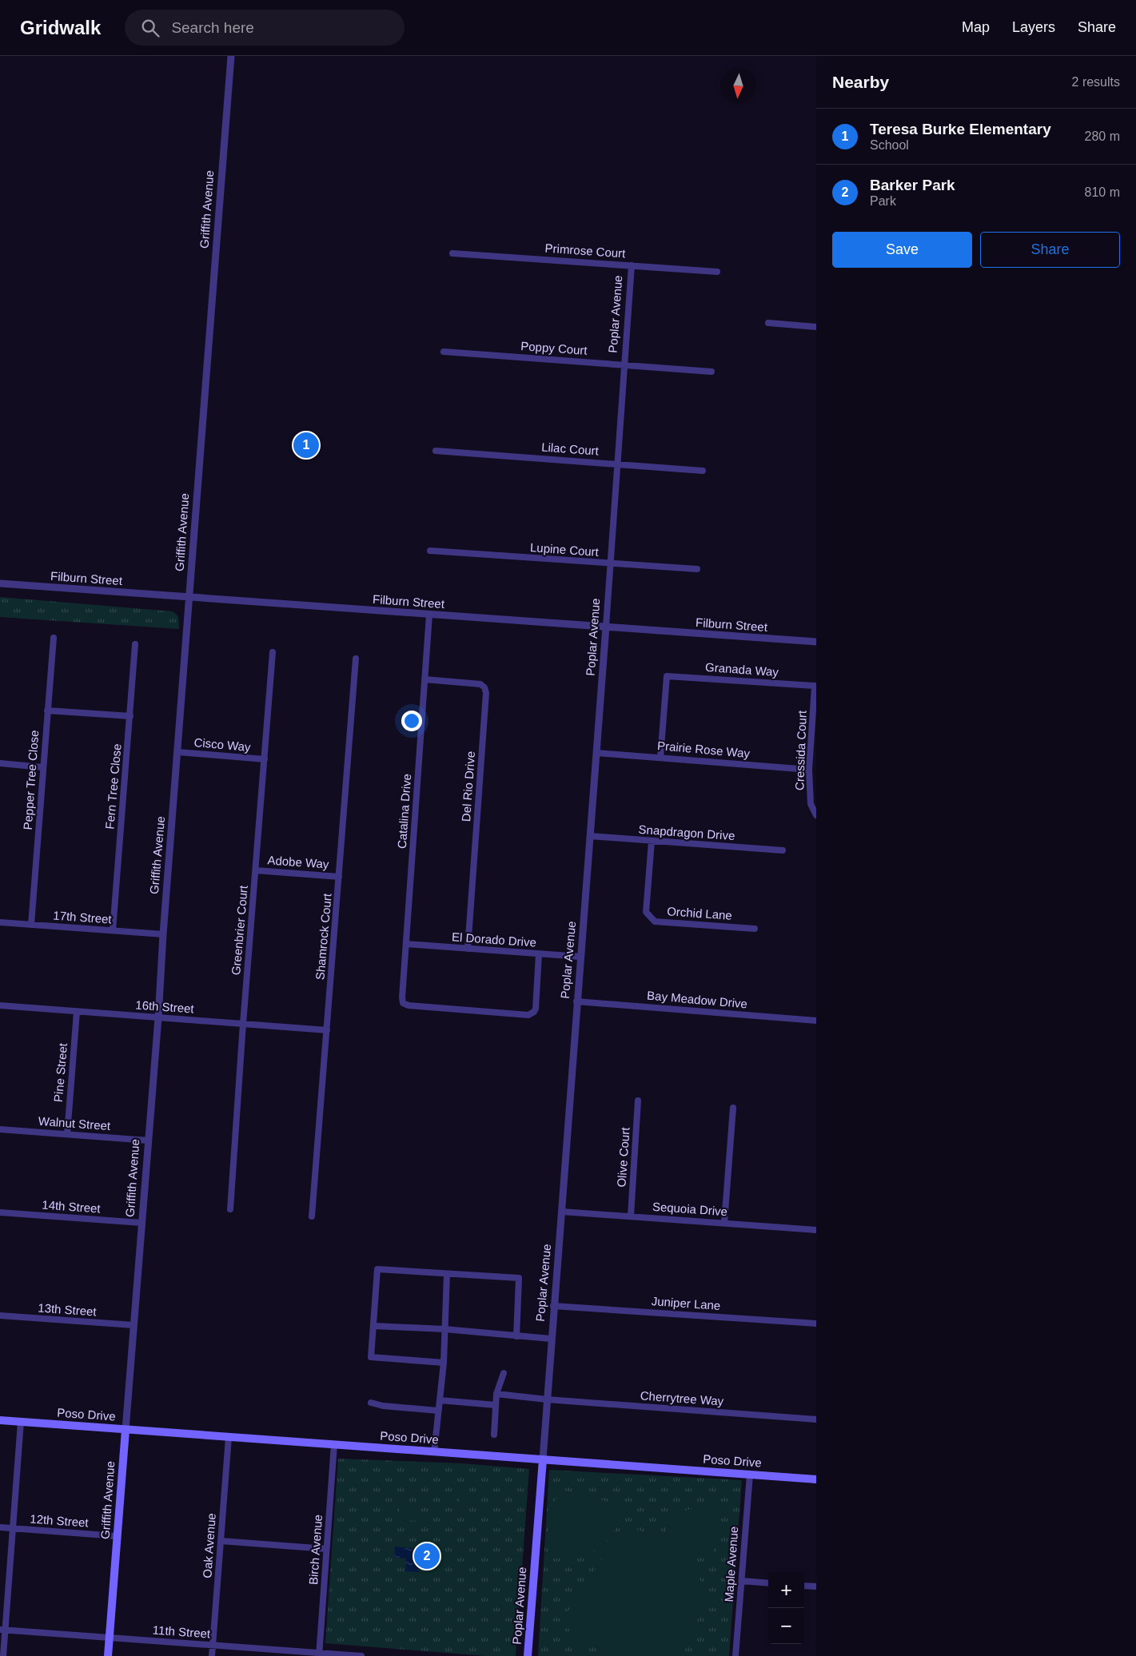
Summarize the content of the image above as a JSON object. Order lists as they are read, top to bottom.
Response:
{
  "streets": {
    "main road": ["Griffith Avenue", "Poplar Avenue", "Poso Drive"],
    "street": [
      "Primrose Court",
      "Poppy Court",
      "Lilac Court",
      "Lupine Court",
      "Filburn Street",
      "Granada Way",
      "Cisco Way",
      "Prairie Rose Way",
      "Cressida Court",
      "Pepper Tree Close",
      "Fern Tree Close",
      "Del Rio Drive",
      "Catalina Drive",
      "Snapdragon Drive",
      "Adobe Way",
      "Orchid Lane",
      "17th Street",
      "Greenbrier Court",
      "Shamrock Court",
      "El Dorado Drive",
      "Bay Meadow Drive",
      "16th Street",
      "Pine Street",
      "Walnut Street",
      "Olive Court",
      "14th Street",
      "Sequoia Drive",
      "Juniper Lane",
      "13th Street",
      "Cherrytree Way",
      "12th Street",
      "Oak Avenue",
      "Birch Avenue",
      "Maple Avenue",
      "11th Street"
    ]
  },
  "crossings": [
    ["Griffith Avenue", "Filburn Street"],
    ["Griffith Avenue", "Cisco Way"],
    ["Griffith Avenue", "17th Street"],
    ["Griffith Avenue", "16th Street"],
    ["Griffith Avenue", "Walnut Street"],
    ["Griffith Avenue", "14th Street"],
    ["Griffith Avenue", "13th Street"],
    ["Griffith Avenue", "Poso Drive"],
    ["Griffith Avenue", "12th Street"],
    ["Griffith Avenue", "11th Street"],
    ["Primrose Court", "Poplar Avenue"],
    ["Poplar Avenue", "Poppy Court"],
    ["Poplar Avenue", "Lilac Court"],
    ["Poplar Avenue", "Lupine Court"],
    ["Poplar Avenue", "Filburn Street"],
    ["Poplar Avenue", "Prairie Rose Way"],
    ["Poplar Avenue", "Snapdragon Drive"],
    ["Poplar Avenue", "El Dorado Drive"],
    ["Poplar Avenue", "Bay Meadow Drive"],
    ["Poplar Avenue", "Sequoia Drive"],
    ["Poplar Avenue", "Juniper Lane"],
    ["Poplar Avenue", "Cherrytree Way"],
    ["Poplar Avenue", "Poso Drive"],
    ["Filburn Street", "Catalina Drive"],
    ["Granada Way", "Prairie Rose Way"],
    ["Granada Way", "Cressida Court"],
    ["Cisco Way", "Greenbrier Court"],
    ["Prairie Rose Way", "Cressida Court"],
    ["Pepper Tree Close", "17th Street"],
    ["Fern Tree Close", "17th Street"],
    ["Del Rio Drive", "Catalina Drive"],
    ["Del Rio Drive", "El Dorado Drive"],
    ["Catalina Drive", "El Dorado Drive"],
    ["Snapdragon Drive", "Orchid Lane"],
    ["Adobe Way", "Greenbrier Court"],
    ["Adobe Way", "Shamrock Court"],
    ["Greenbrier Court", "16th Street"],
    ["Shamrock Court", "16th Street"],
    ["16th Street", "Pine Street"],
    ["Pine Street", "Walnut Street"],
    ["Olive Court", "Sequoia Drive"],
    ["Poso Drive", "Oak Avenue"],
    ["Poso Drive", "Birch Avenue"],
    ["Poso Drive", "Maple Avenue"],
    ["Oak Avenue", "11th Street"],
    ["Birch Avenue", "11th Street"]
  ],
  "north": "bottom",
  "page": {
    "header": "Gridwalk",
    "search": "Search here",
    "nav": ["Map", "Layers", "Share"],
    "heading": ["Nearby", "2 results"],
    "list": [
      {
        "mark": "1",
        "name": "Teresa Burke Elementary",
        "note": "School",
        "value": "280 m"
      },
      {
        "mark": "2",
        "name": "Barker Park",
        "note": "Park",
        "value": "810 m"
      }
    ],
    "buttons": ["Save", "Share"],
    "pins": ["1", "2"],
    "map_buttons": ["+", "−"]
  }
}
